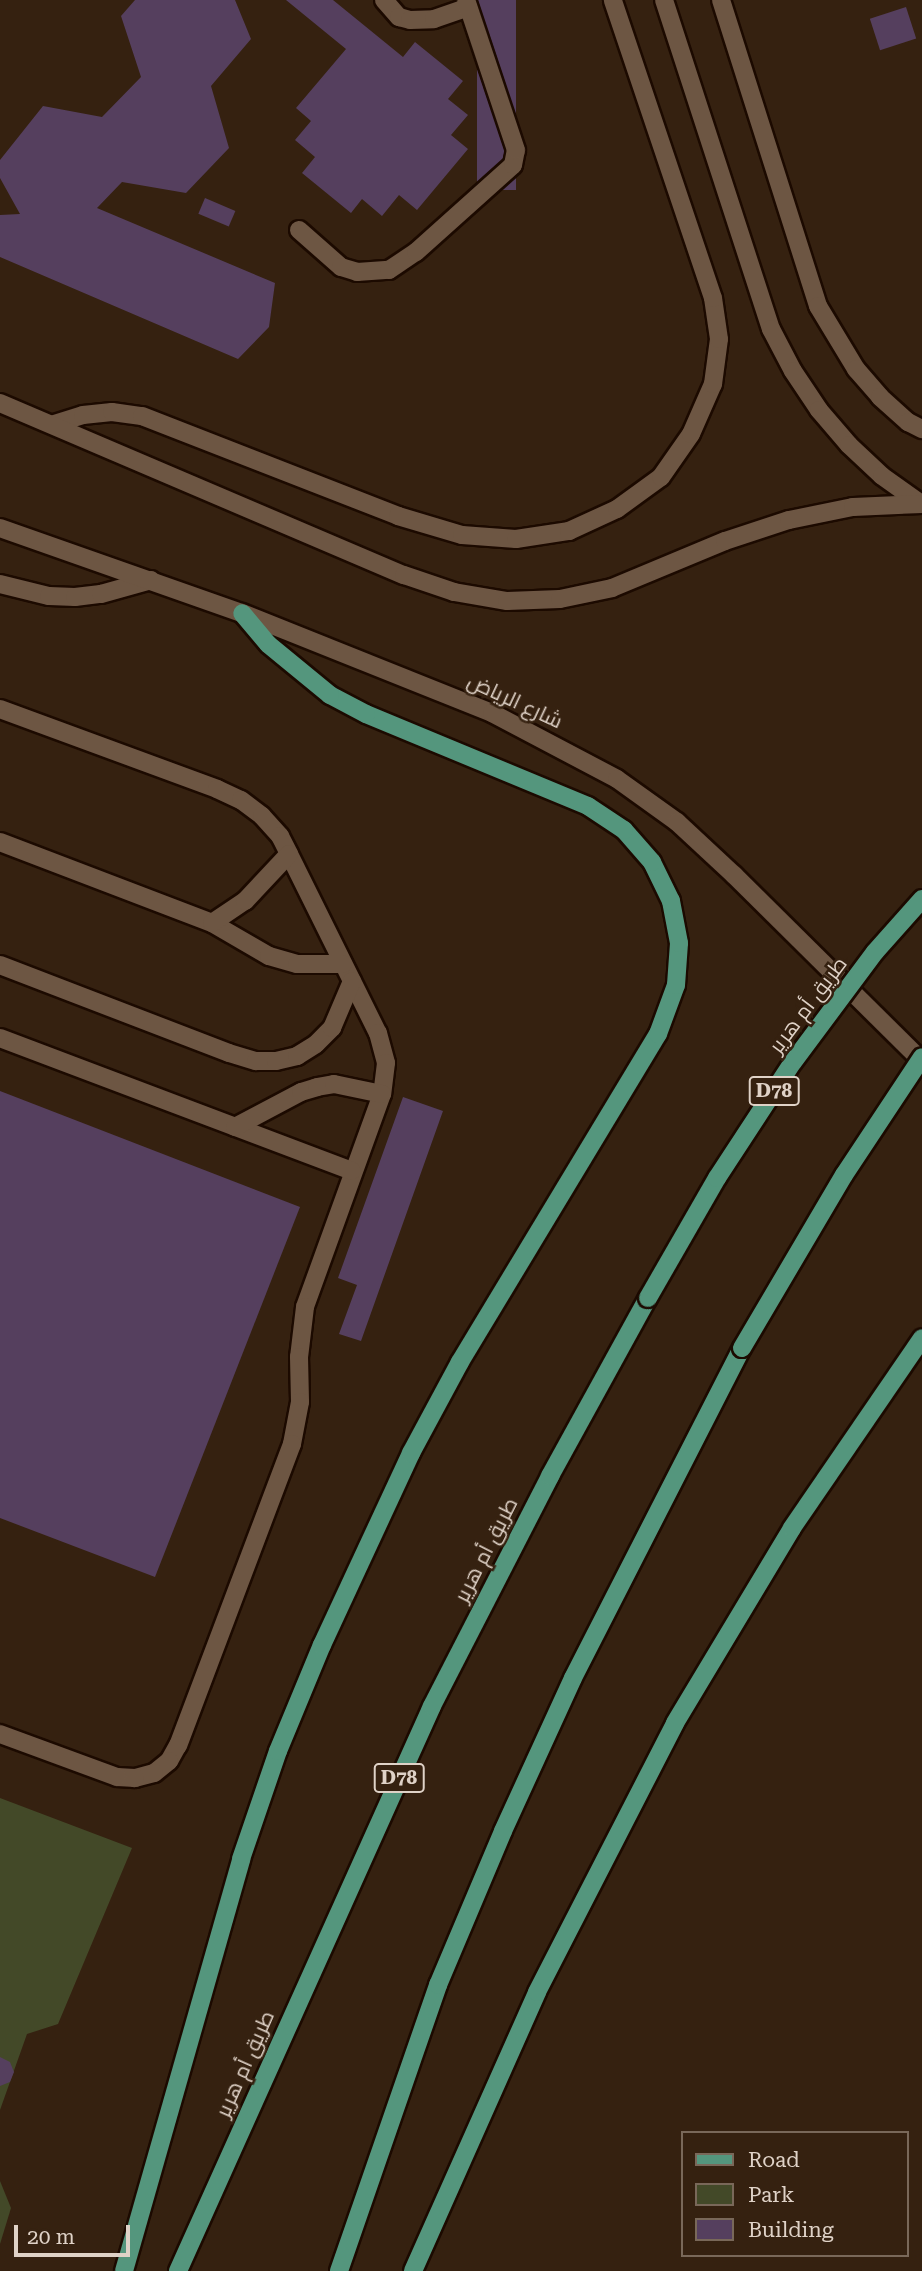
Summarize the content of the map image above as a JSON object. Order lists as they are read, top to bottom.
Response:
{
  "streets": {
    "main road": ["شارع الرياض", "طريق أم هرير", "D78"]
  },
  "legend": ["Road", "Park", "Building"],
  "scale_bar": "20 m"
}
